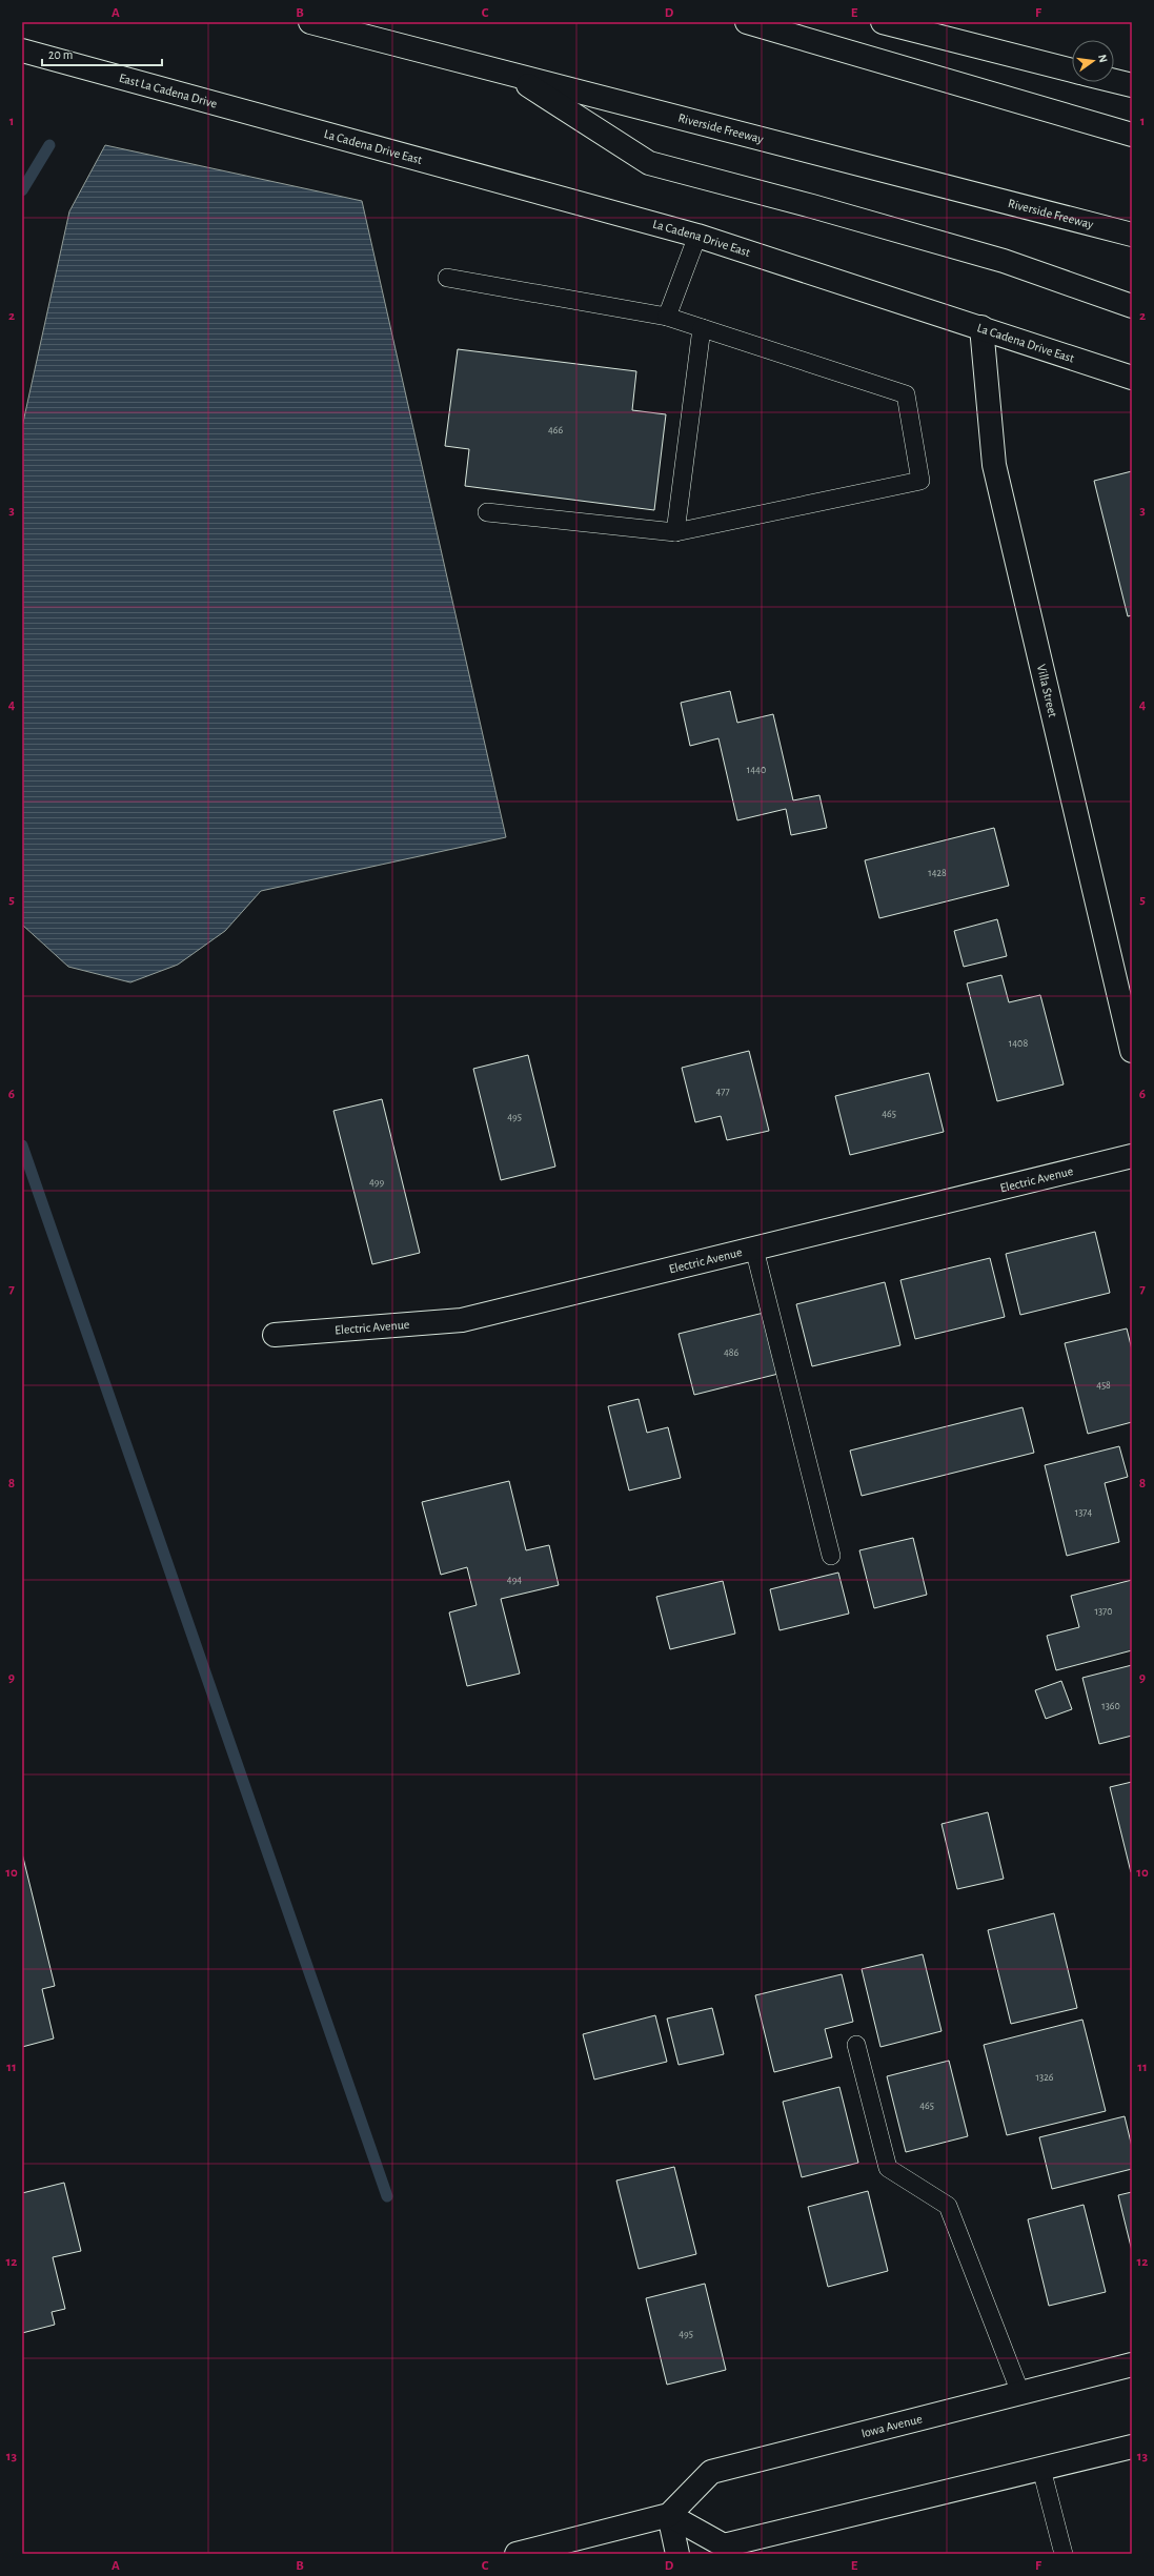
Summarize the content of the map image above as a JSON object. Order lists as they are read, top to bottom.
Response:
{
  "streets": {
    "main road": [
      "East La Cadena Drive",
      "Riverside Freeway",
      "La Cadena Drive East",
      "Villa Street",
      "Electric Avenue",
      "Iowa Avenue"
    ]
  },
  "crossings": [
    ["East La Cadena Drive", "La Cadena Drive East"],
    ["La Cadena Drive East", "Villa Street"]
  ],
  "house_numbers": [
    "466",
    "1440",
    "1428",
    "1408",
    "477",
    "465",
    "495",
    "499",
    "486",
    "458",
    "1374",
    "494",
    "1370",
    "1360",
    "1326",
    "465",
    "495"
  ],
  "scale_bar": "20 m",
  "north": "right",
  "grid": {
    "columns": [
      "A",
      "B",
      "C",
      "D",
      "E",
      "F"
    ],
    "rows": [
      "1",
      "2",
      "3",
      "4",
      "5",
      "6",
      "7",
      "8",
      "9",
      "10",
      "11",
      "12",
      "13"
    ]
  }
}
